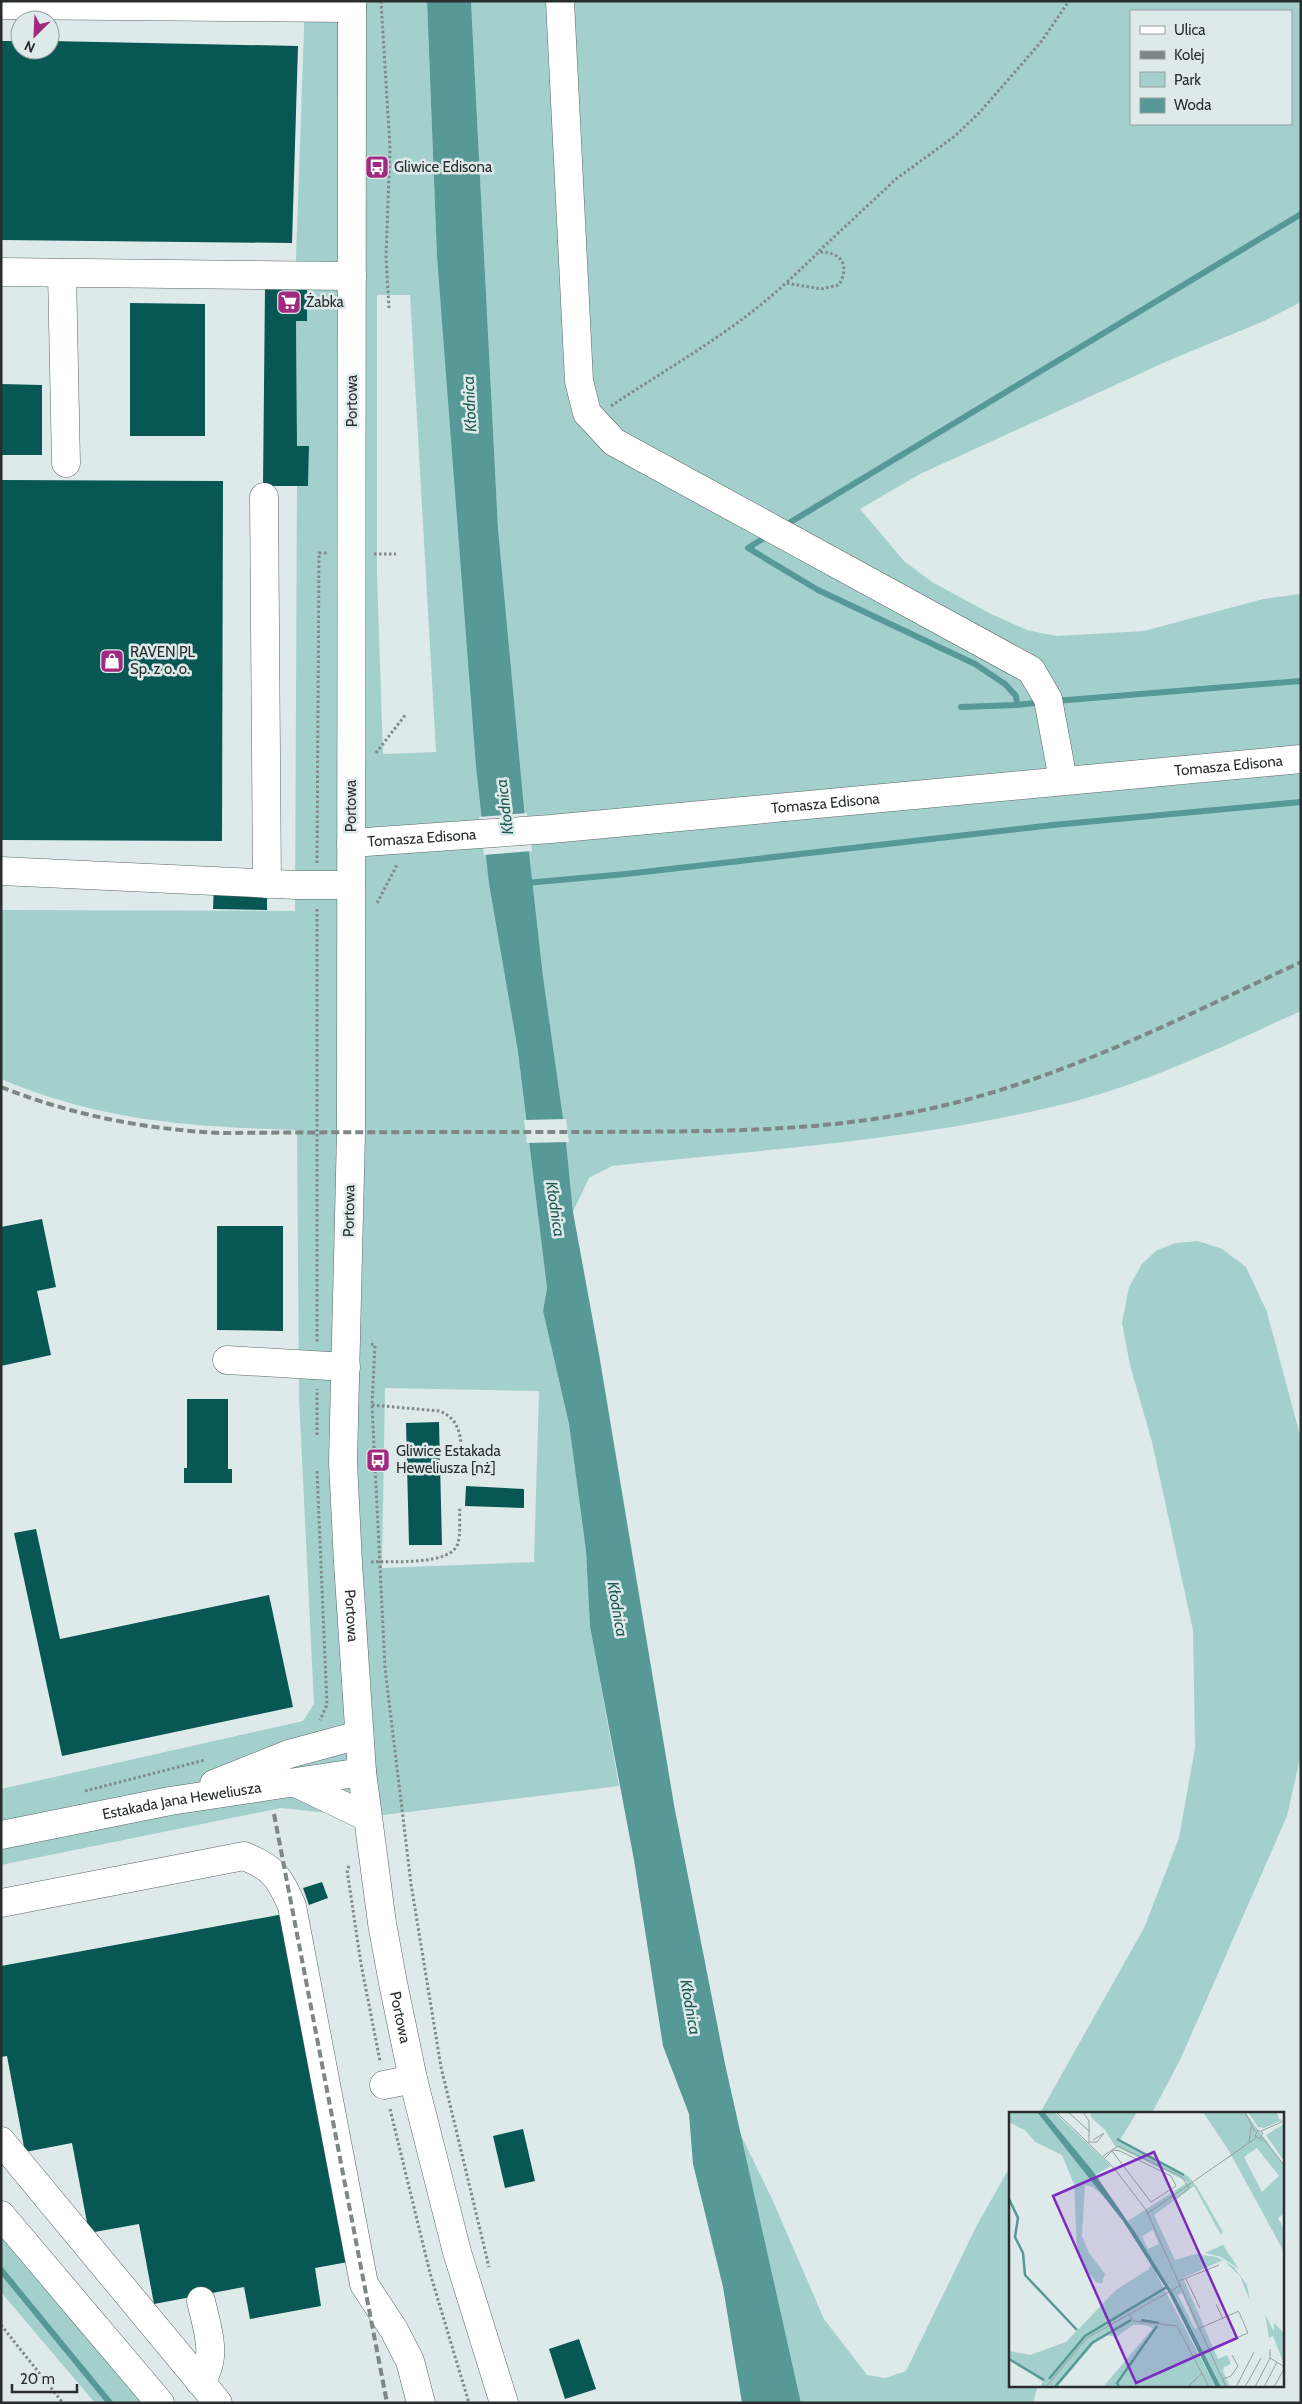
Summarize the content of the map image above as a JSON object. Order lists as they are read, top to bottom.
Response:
{
  "streets": {
    "street": ["Portowa", "Tomasza Edisona", "Estakada Jana Heweliusza"]
  },
  "crossings": [
    ["Portowa", "Tomasza Edisona"],
    ["Portowa", "Estakada Jana Heweliusza"]
  ],
  "water": ["Kłodnica"],
  "places": {
    "bus stop": ["Gliwice Edisona", "Gliwice Estakada Heweliusza [nż]"],
    "supermarket": ["Żabka"],
    "shop": ["RAVEN PL Sp. z o. o."]
  },
  "legend": [
    "Ulica",
    "Kolej",
    "Park",
    "Woda"
  ],
  "scale_bar": "20 m",
  "north": "bottom left"
}
